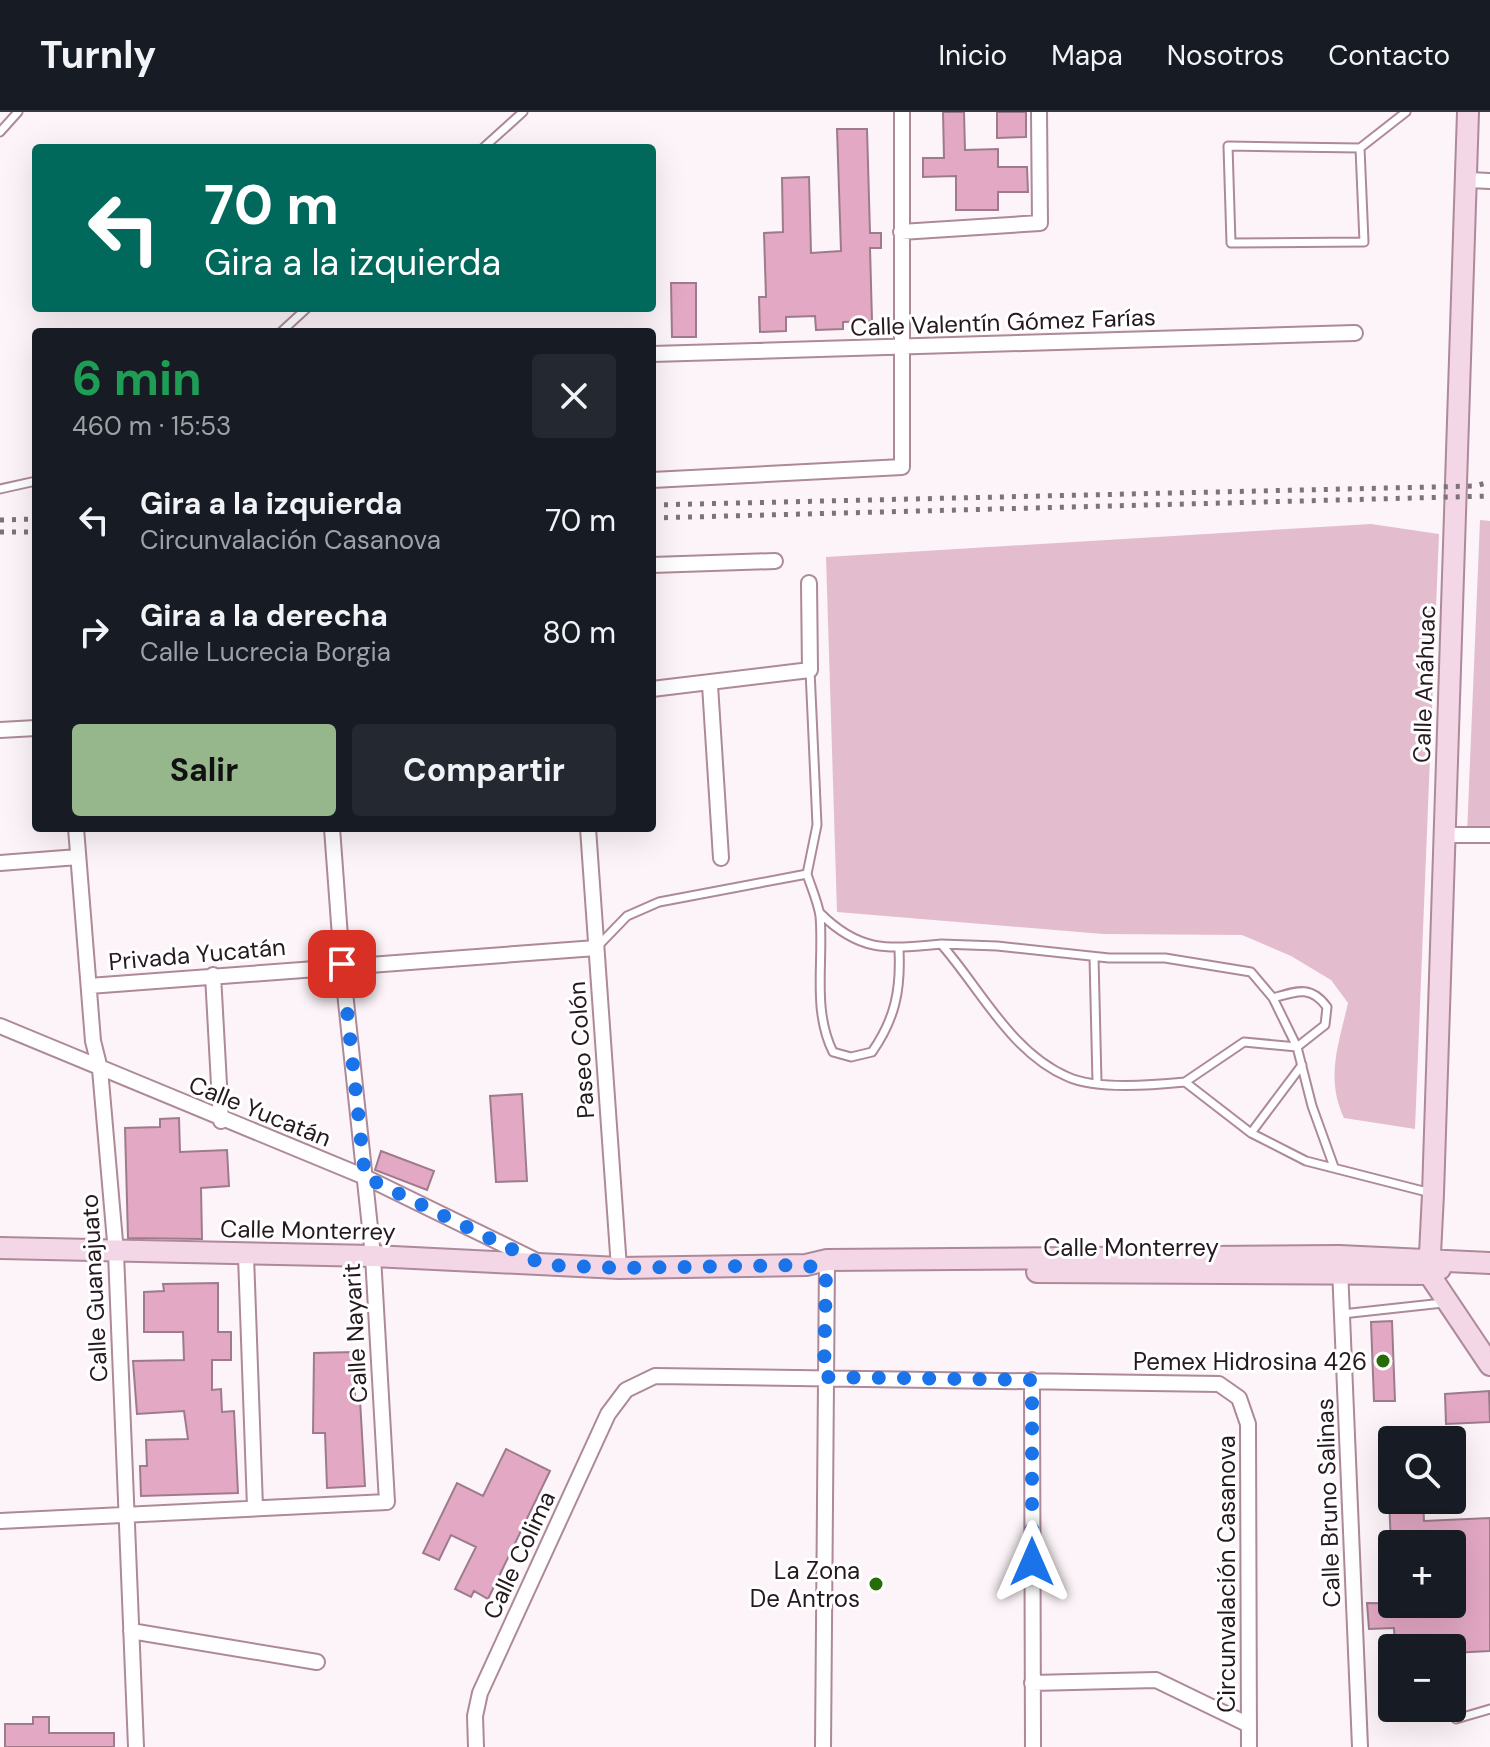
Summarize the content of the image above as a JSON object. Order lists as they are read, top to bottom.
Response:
{
  "streets": {
    "street": [
      "Calle Valentín Gómez Farías",
      "Calle Anáhuac",
      "Privada Yucatán",
      "Paseo Colón",
      "Calle Yucatán",
      "Calle Monterrey",
      "Calle Guanajuato",
      "Calle Nayarit",
      "Calle Bruno Salinas",
      "Calle Colima",
      "Circunvalación Casanova"
    ]
  },
  "crossings": [
    ["Calle Anáhuac", "Calle Monterrey"],
    ["Privada Yucatán", "Paseo Colón"],
    ["Privada Yucatán", "Calle Guanajuato"],
    ["Privada Yucatán", "Calle Nayarit"],
    ["Paseo Colón", "Calle Monterrey"],
    ["Calle Yucatán", "Calle Monterrey"],
    ["Calle Yucatán", "Calle Guanajuato"],
    ["Calle Yucatán", "Calle Nayarit"],
    ["Calle Monterrey", "Calle Guanajuato"],
    ["Calle Monterrey", "Calle Nayarit"],
    ["Calle Monterrey", "Calle Bruno Salinas"],
    ["Calle Colima", "Circunvalación Casanova"]
  ],
  "places": ["Pemex Hidrosina 426", "La Zona De Antros"],
  "page": {
    "header": "Turnly",
    "nav": [
      "Inicio",
      "Mapa",
      "Nosotros",
      "Contacto"
    ],
    "turn": ["70 m", "Gira a la izquierda"],
    "heading": ["6 min", "460 m · 15:53"],
    "list": [
      {
        "name": "Gira a la izquierda",
        "note": "Circunvalación Casanova",
        "value": "70 m"
      },
      {
        "name": "Gira a la derecha",
        "note": "Calle Lucrecia Borgia",
        "value": "80 m"
      }
    ],
    "buttons": ["Salir", "Compartir"],
    "map_buttons": ["+", "−"]
  }
}
